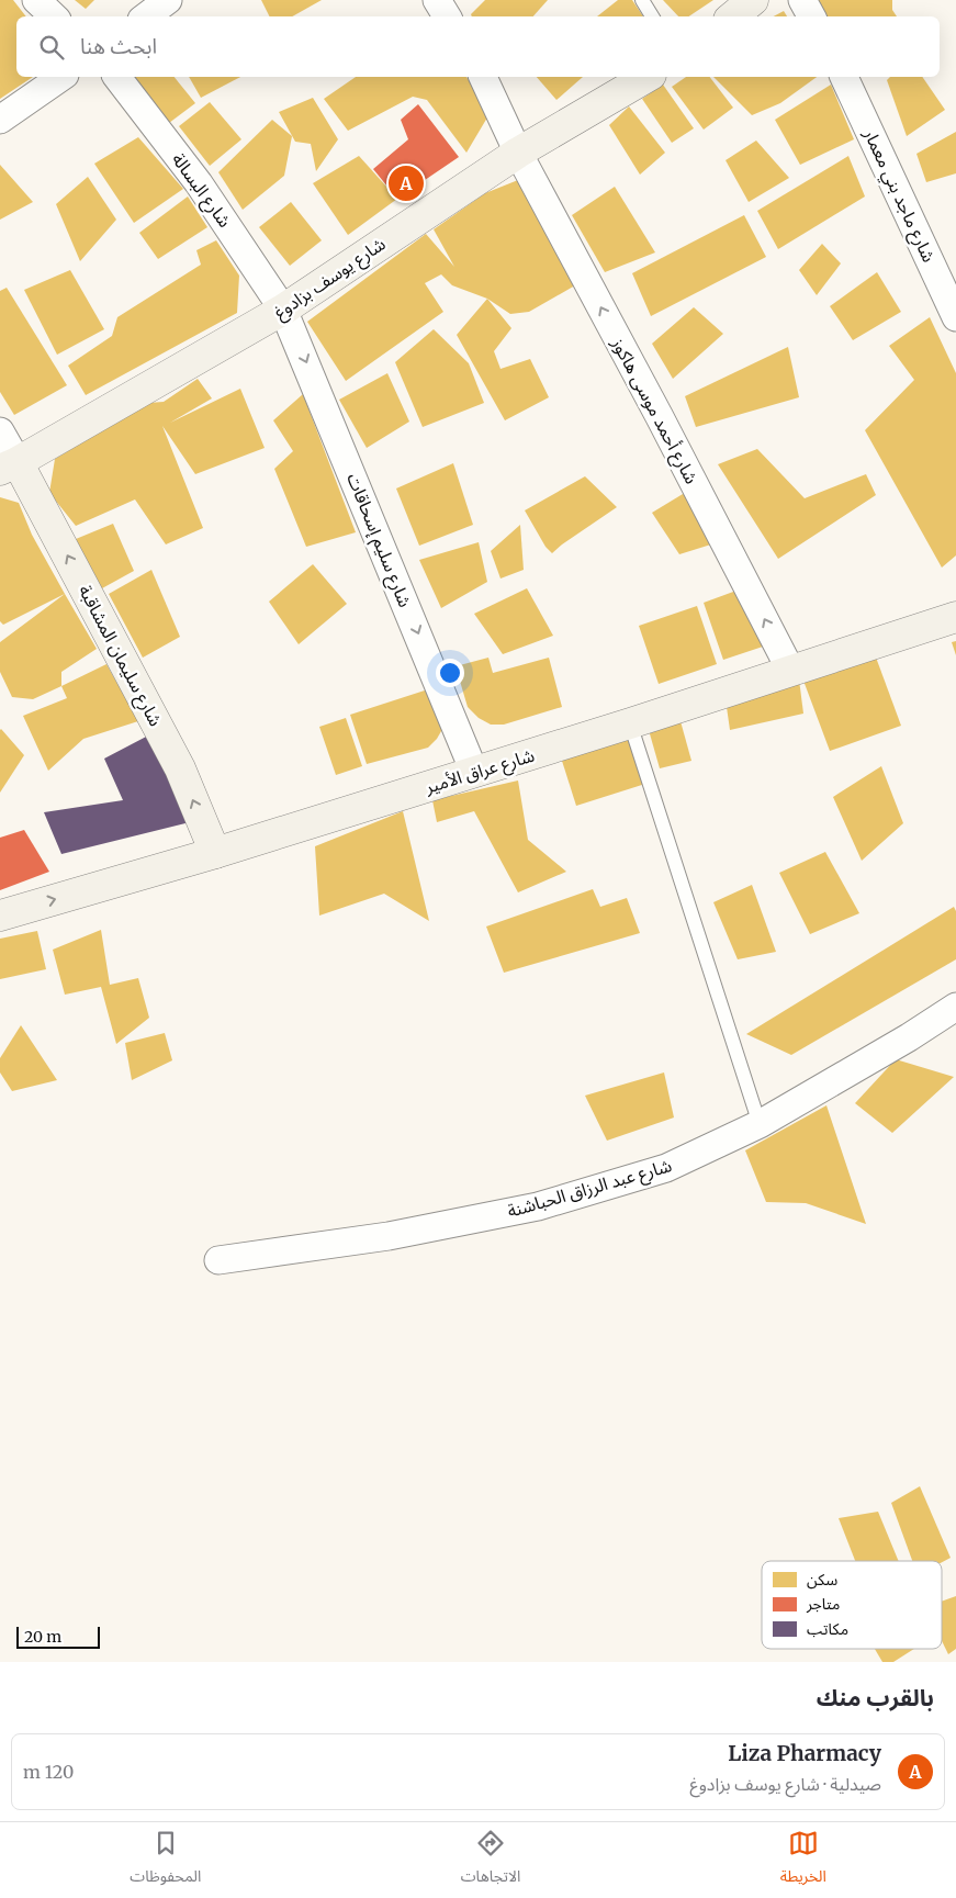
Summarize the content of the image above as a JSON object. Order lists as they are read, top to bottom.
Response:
{
  "streets": {
    "main road": ["شارع يوسف بزادوغ", "شارع سليمان المشاقبة", "شارع عراق الأمير"],
    "street": [
      "شارع البسالة",
      "شارع ماجد بني معمار",
      "شارع أحمد موسى هاكوز",
      "شارع سليم إسحاقات",
      "شارع عبد الرزاق الحباشنة"
    ]
  },
  "crossings": [
    ["شارع البسالة", "شارع يوسف بزادوغ"],
    ["شارع البسالة", "شارع سليم إسحاقات"],
    ["شارع يوسف بزادوغ", "شارع أحمد موسى هاكوز"],
    ["شارع يوسف بزادوغ", "شارع سليم إسحاقات"],
    ["شارع يوسف بزادوغ", "شارع سليمان المشاقبة"],
    ["شارع أحمد موسى هاكوز", "شارع عراق الأمير"],
    ["شارع سليم إسحاقات", "شارع عراق الأمير"],
    ["شارع سليمان المشاقبة", "شارع عراق الأمير"]
  ],
  "one_way": ["شارع أحمد موسى هاكوز", "شارع سليم إسحاقات", "شارع سليمان المشاقبة"],
  "legend": ["سكن", "متاجر", "مكاتب"],
  "scale_bar": "20 m",
  "page": {
    "search": "ابحث هنا",
    "pins": "A",
    "scale": "20 m",
    "heading": "بالقرب منك",
    "list": [
      {
        "mark": "A",
        "name": "Liza Pharmacy",
        "note": "صيدلية · شارع يوسف بزادوغ",
        "value": "120 m"
      }
    ],
    "nav": ["الخريطة", "الاتجاهات", "المحفوظات"]
  }
}
